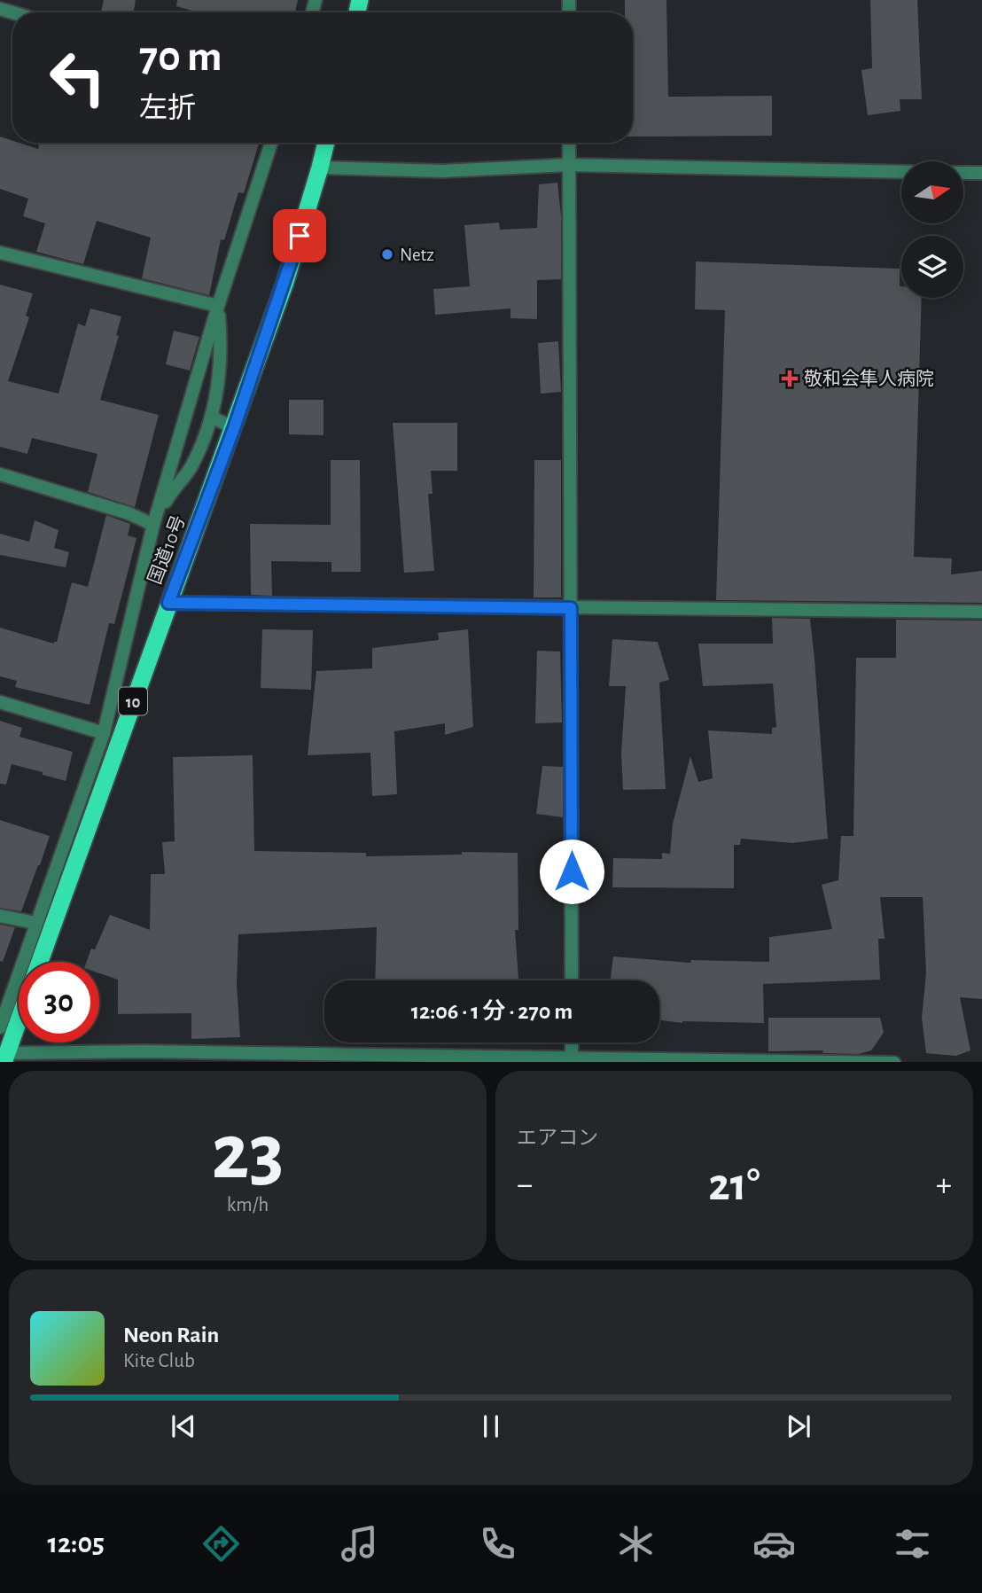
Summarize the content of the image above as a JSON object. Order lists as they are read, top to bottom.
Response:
{
  "streets": {
    "highway": ["国道10号", "10"]
  },
  "places": {
    "other": ["Netz"],
    "health": ["敬和会隼人病院"]
  },
  "north": "right",
  "page": {
    "turn": ["70 m", "左折"],
    "limit": "30",
    "trip": "12:06 · 1 分 · 270 m",
    "tile": [
      ["23", "km/h"],
      "エアコン"
    ],
    "heat": ["−", "21°", "+"],
    "song": ["Neon Rain", "Kite Club"],
    "tabs": "12:05"
  }
}
